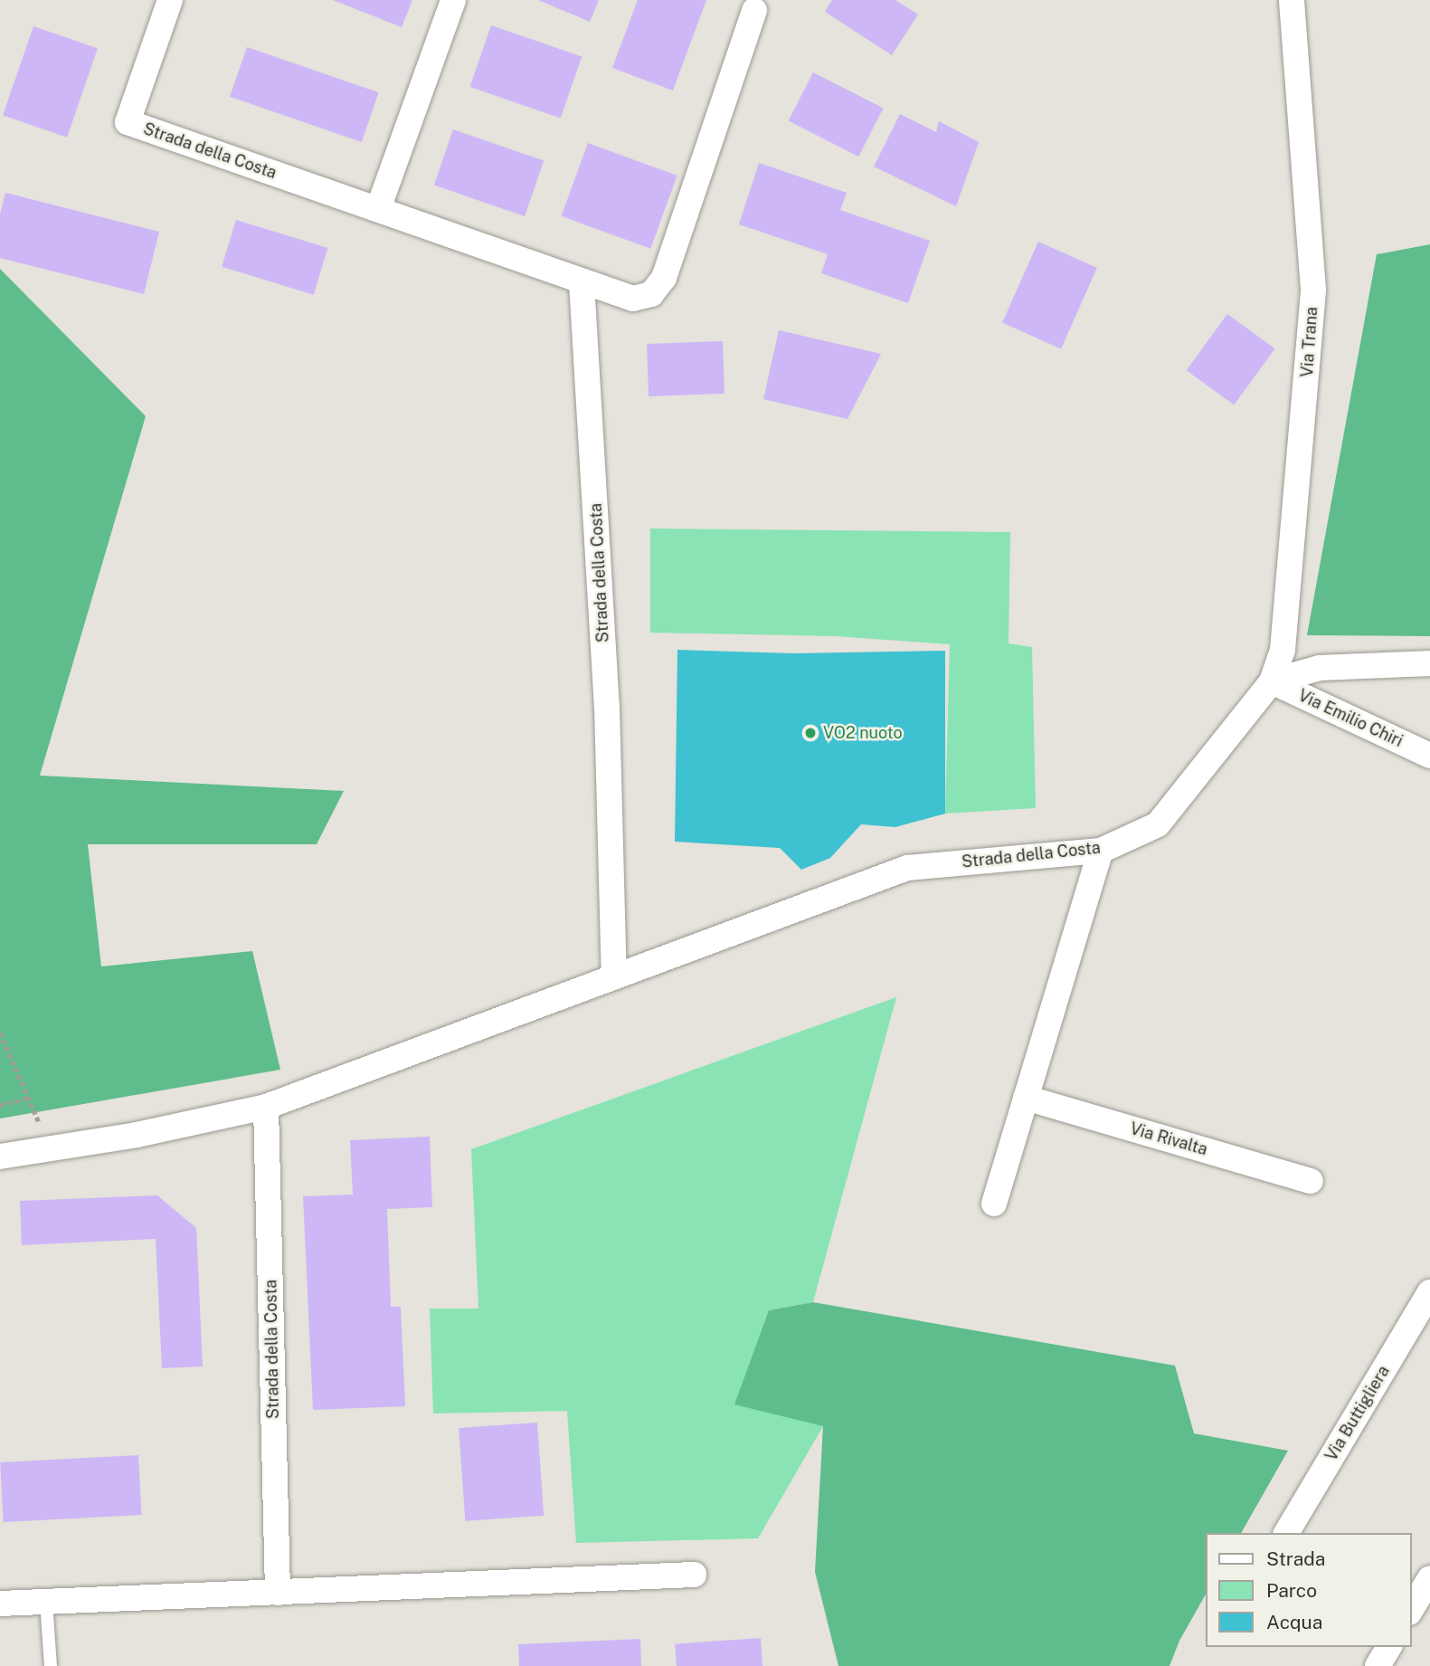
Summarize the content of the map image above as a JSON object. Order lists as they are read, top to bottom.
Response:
{
  "streets": {
    "street": [
      "Strada della Costa",
      "Via Trana",
      "Via Emilio Chiri",
      "Via Rivalta",
      "Via Buttigliera"
    ]
  },
  "crossings": [
    ["Strada della Costa", "Via Trana"],
    ["Strada della Costa", "Via Emilio Chiri"],
    ["Via Trana", "Via Emilio Chiri"]
  ],
  "places": ["VO2 nuoto"],
  "legend": ["Strada", "Parco", "Acqua"]
}
